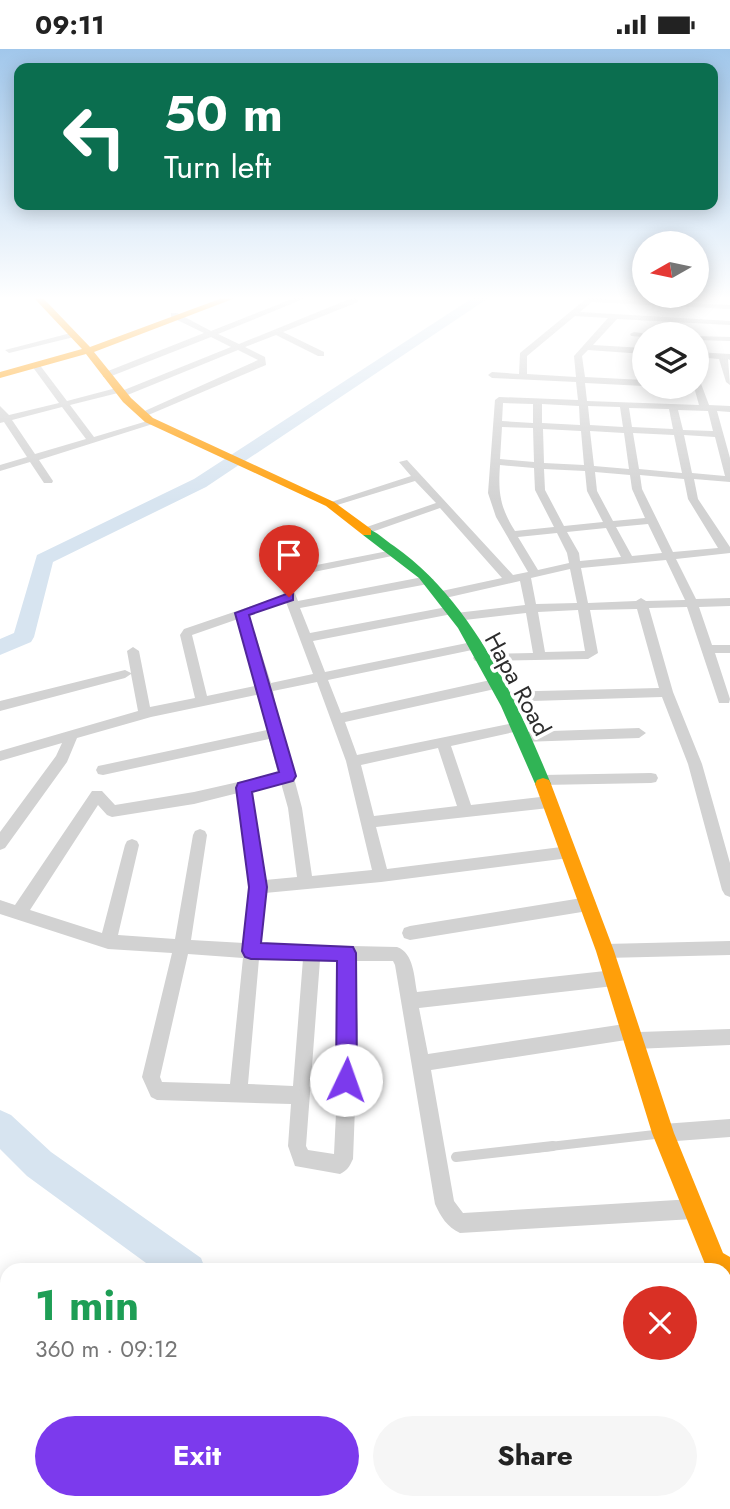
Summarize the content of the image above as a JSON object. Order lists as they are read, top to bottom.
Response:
{
  "streets": {
    "street": ["Hapa Road"]
  },
  "north": "left",
  "page": {
    "status": "09:11",
    "turn": ["50 m", "Turn left"],
    "heading": ["1 min", "360 m · 09:12"],
    "buttons": ["Exit", "Share"]
  }
}
